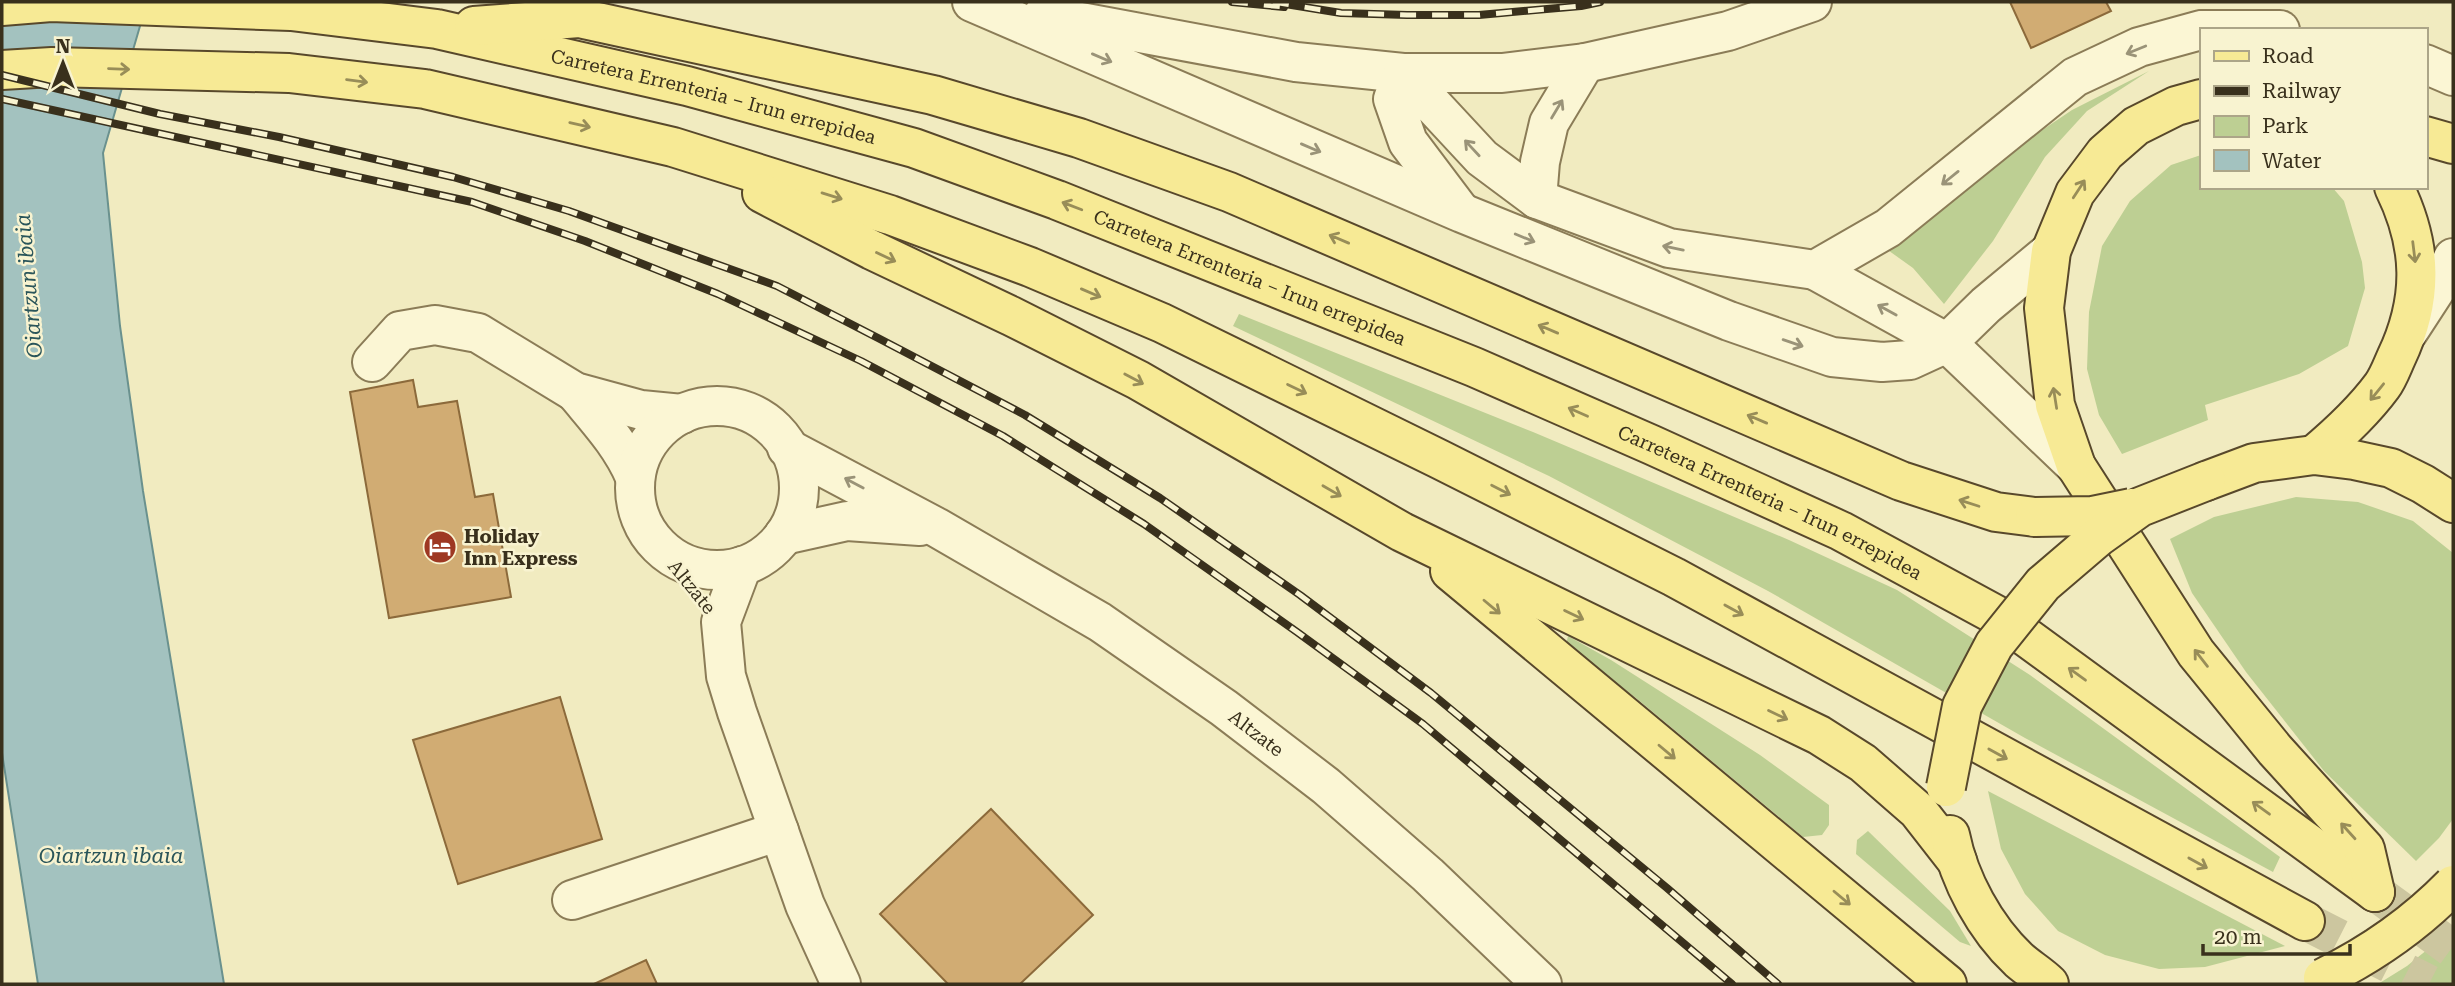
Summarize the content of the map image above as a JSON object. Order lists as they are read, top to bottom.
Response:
{
  "streets": {
    "main road": ["Carretera Errenteria – Irun errepidea"],
    "street": ["Altzate"]
  },
  "water": ["Oiartzun ibaia"],
  "places": {
    "hotel": ["Holiday Inn Express"]
  },
  "legend": [
    "Road",
    "Railway",
    "Park",
    "Water"
  ],
  "scale_bar": "20 m",
  "north": "top"
}
